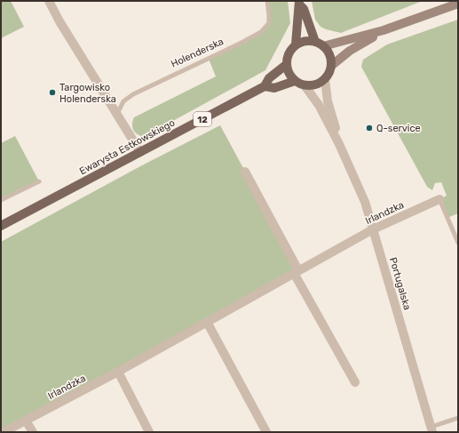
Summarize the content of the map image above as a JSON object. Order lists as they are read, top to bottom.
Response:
{
  "streets": {
    "main road": ["12", "Ewarysta Estkowskiego"],
    "street": ["Irlandzka", "Portugalska"],
    "lane": ["Holenderska"]
  },
  "crossings": [
    ["Ewarysta Estkowskiego", "Portugalska"],
    ["Irlandzka", "Portugalska"]
  ],
  "places": ["Targowisko Holenderska", "Q-service"]
}
